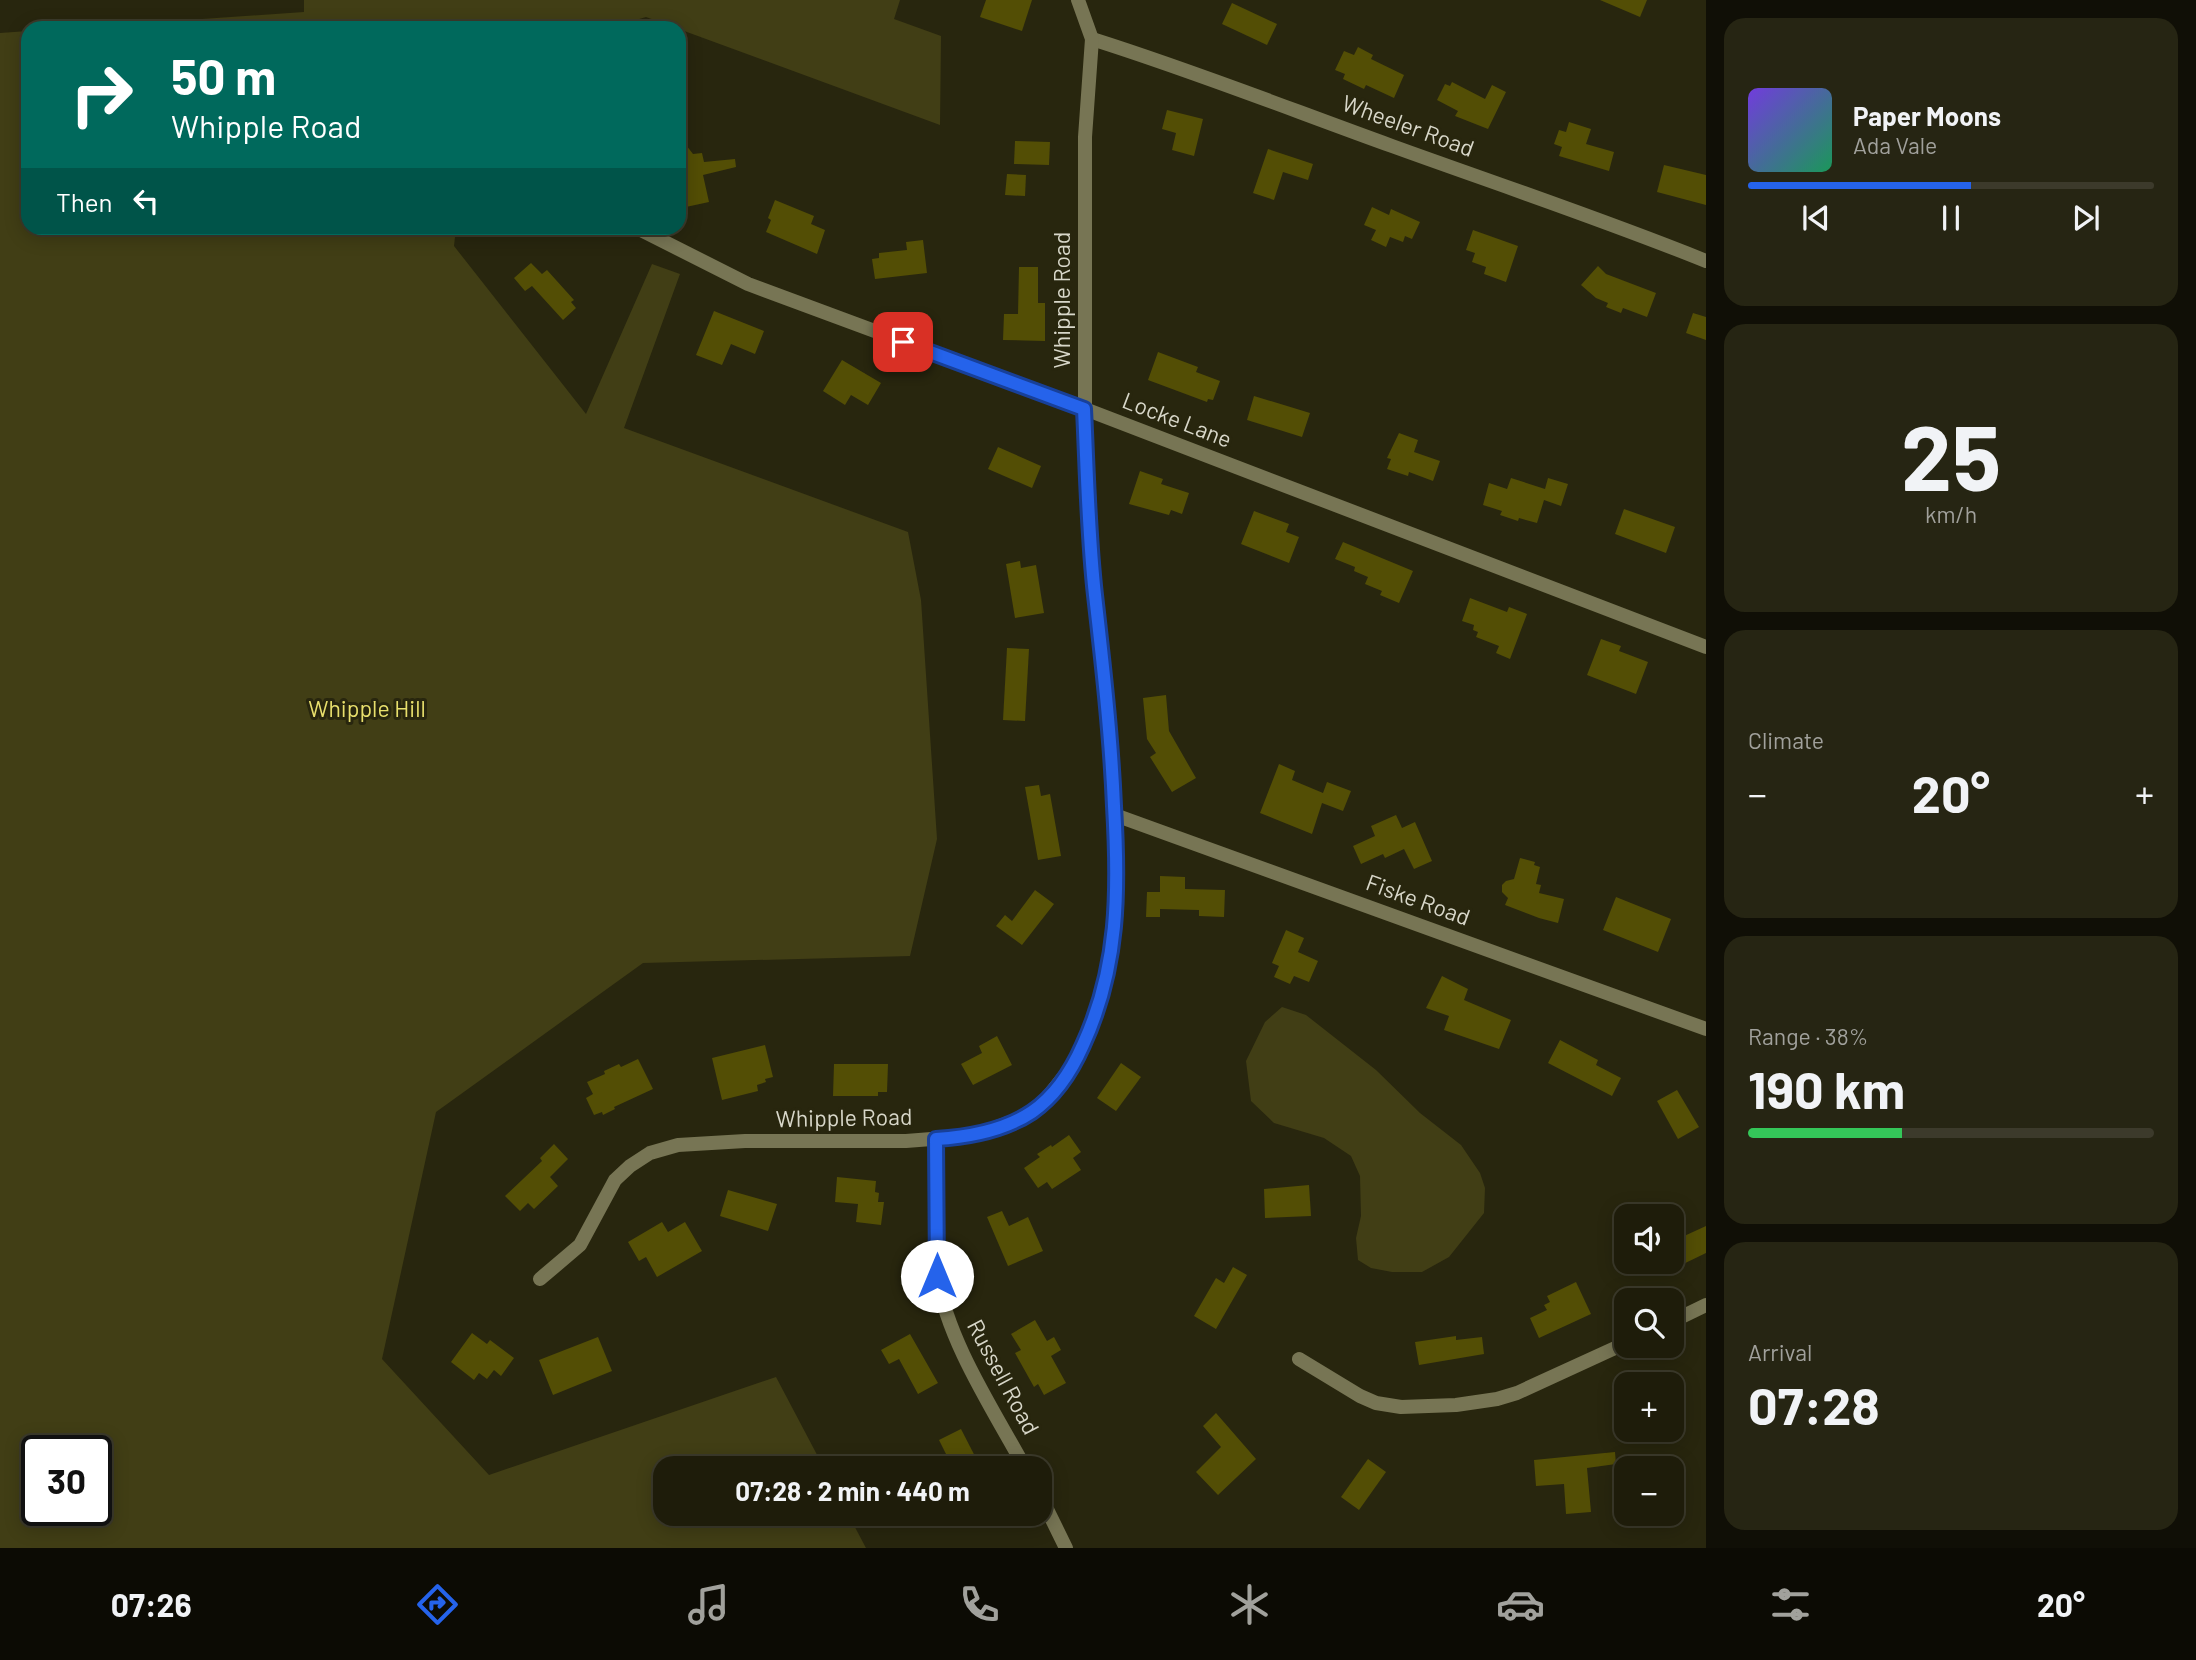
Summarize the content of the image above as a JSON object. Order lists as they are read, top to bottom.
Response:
{
  "streets": {
    "street": [
      "Wheeler Road",
      "Whipple Road",
      "Locke Lane",
      "Fiske Road",
      "Russell Road"
    ]
  },
  "crossings": [
    ["Wheeler Road", "Whipple Road"],
    ["Whipple Road", "Locke Lane"],
    ["Whipple Road", "Fiske Road"],
    ["Whipple Road", "Russell Road"]
  ],
  "parks": ["Whipple Hill"],
  "page": {
    "turn": ["50 m", "Whipple Road"],
    "song": ["Paper Moons", "Ada Vale"],
    "then": "Then",
    "tile": [
      ["25", "km/h"],
      "Climate",
      ["Range · 38%", "190 km"],
      ["Arrival", "07:28"]
    ],
    "heat": ["−", "20°", "+"],
    "map_buttons": ["+", "−"],
    "limit": "30",
    "trip": "07:28 · 2 min · 440 m",
    "tabs": ["07:26", "20°"]
  }
}
